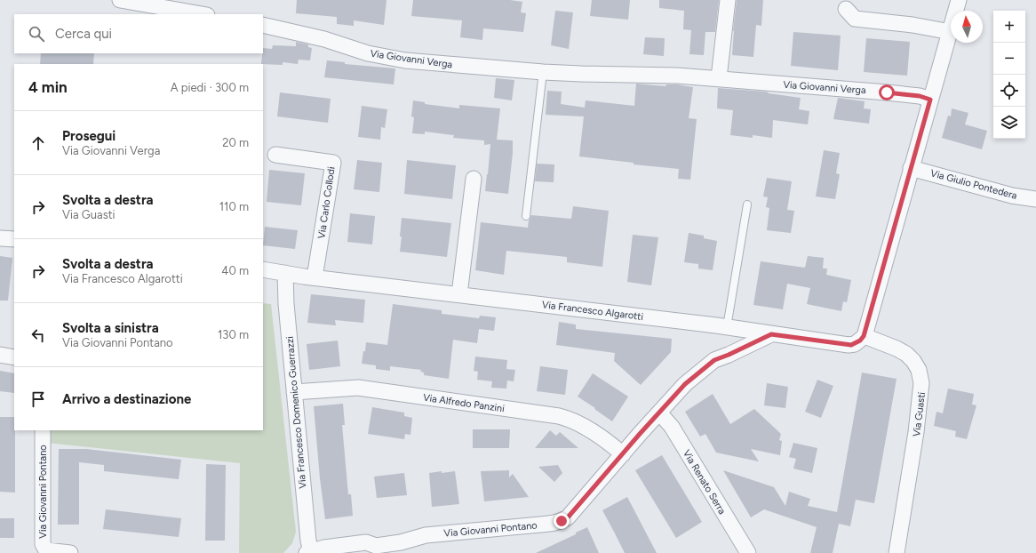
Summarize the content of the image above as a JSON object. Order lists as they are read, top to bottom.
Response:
{
  "streets": {
    "street": [
      "Via Giovanni Verga",
      "Via Giulio Pontedera",
      "Via Carlo Collodi",
      "Via Francesco Algarotti",
      "Via Alfredo Panzini",
      "Via Francesco Domenico Guerrazzi",
      "Via Guasti",
      "Via Renato Serra",
      "Via Giovanni Pontano"
    ]
  },
  "crossings": [
    ["Via Carlo Collodi", "Via Francesco Algarotti"],
    ["Via Francesco Algarotti", "Via Francesco Domenico Guerrazzi"],
    ["Via Francesco Algarotti", "Via Guasti"],
    ["Via Francesco Algarotti", "Via Giovanni Pontano"],
    ["Via Alfredo Panzini", "Via Francesco Domenico Guerrazzi"],
    ["Via Alfredo Panzini", "Via Giovanni Pontano"],
    ["Via Francesco Domenico Guerrazzi", "Via Giovanni Pontano"],
    ["Via Renato Serra", "Via Giovanni Pontano"]
  ],
  "north": "top",
  "page": {
    "map_buttons": ["+", "−"],
    "search": "Cerca qui",
    "heading": ["4 min", "A piedi · 300 m"],
    "list": [
      ["Prosegui", "Via Giovanni Verga", "20 m"],
      ["Svolta a destra", "Via Guasti", "110 m"],
      ["Svolta a destra", "Via Francesco Algarotti", "40 m"],
      ["Svolta a sinistra", "Via Giovanni Pontano", "130 m"],
      "Arrivo a destinazione"
    ]
  }
}
